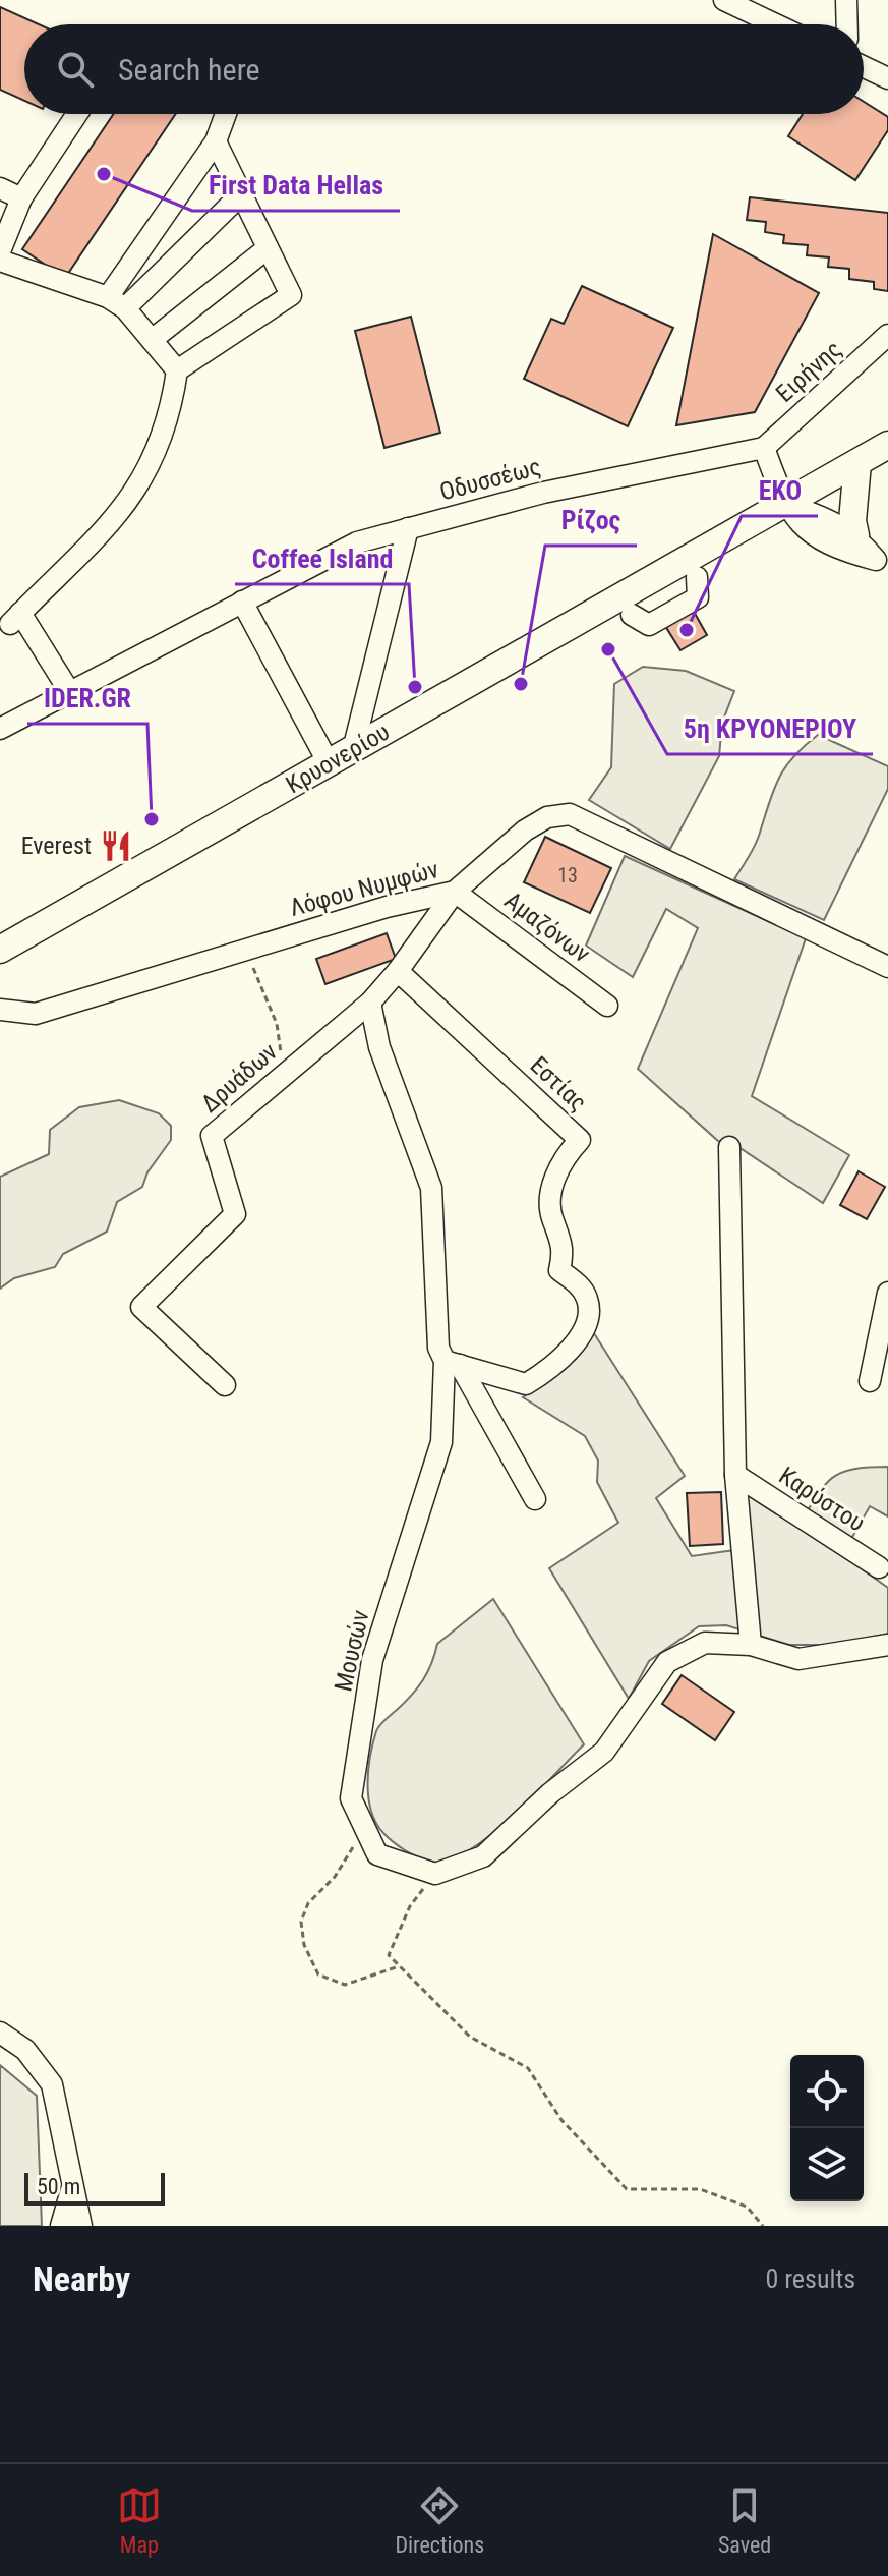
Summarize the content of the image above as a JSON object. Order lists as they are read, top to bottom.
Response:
{
  "streets": {
    "main road": ["Κρυονερίου"],
    "street": [
      "Ειρήνης",
      "Οδυσσέως",
      "Λόφου Νυμφών",
      "Αμαζόνων",
      "Δρυάδων",
      "Εστίας",
      "Καρύστου",
      "Μουσών"
    ]
  },
  "crossings": [
    ["Ειρήνης", "Οδυσσέως"],
    ["Λόφου Νυμφών", "Αμαζόνων"],
    ["Λόφου Νυμφών", "Δρυάδων"],
    ["Αμαζόνων", "Δρυάδων"],
    ["Δρυάδων", "Εστίας"],
    ["Δρυάδων", "Μουσών"],
    ["Εστίας", "Μουσών"]
  ],
  "places": {
    "other": [
      "First Data Hellas",
      "EKO",
      "5η ΚΡΥΟΝΕΡΙΟΥ",
      "Ρίζος",
      "Coffee Island",
      "IDER.GR"
    ],
    "restaurant": ["Everest"]
  },
  "house_numbers": ["13"],
  "scale_bar": "50 m",
  "page": {
    "search": "Search here",
    "scale": "50 m",
    "heading": ["Nearby", "0 results"],
    "nav": ["Map", "Directions", "Saved"]
  }
}
